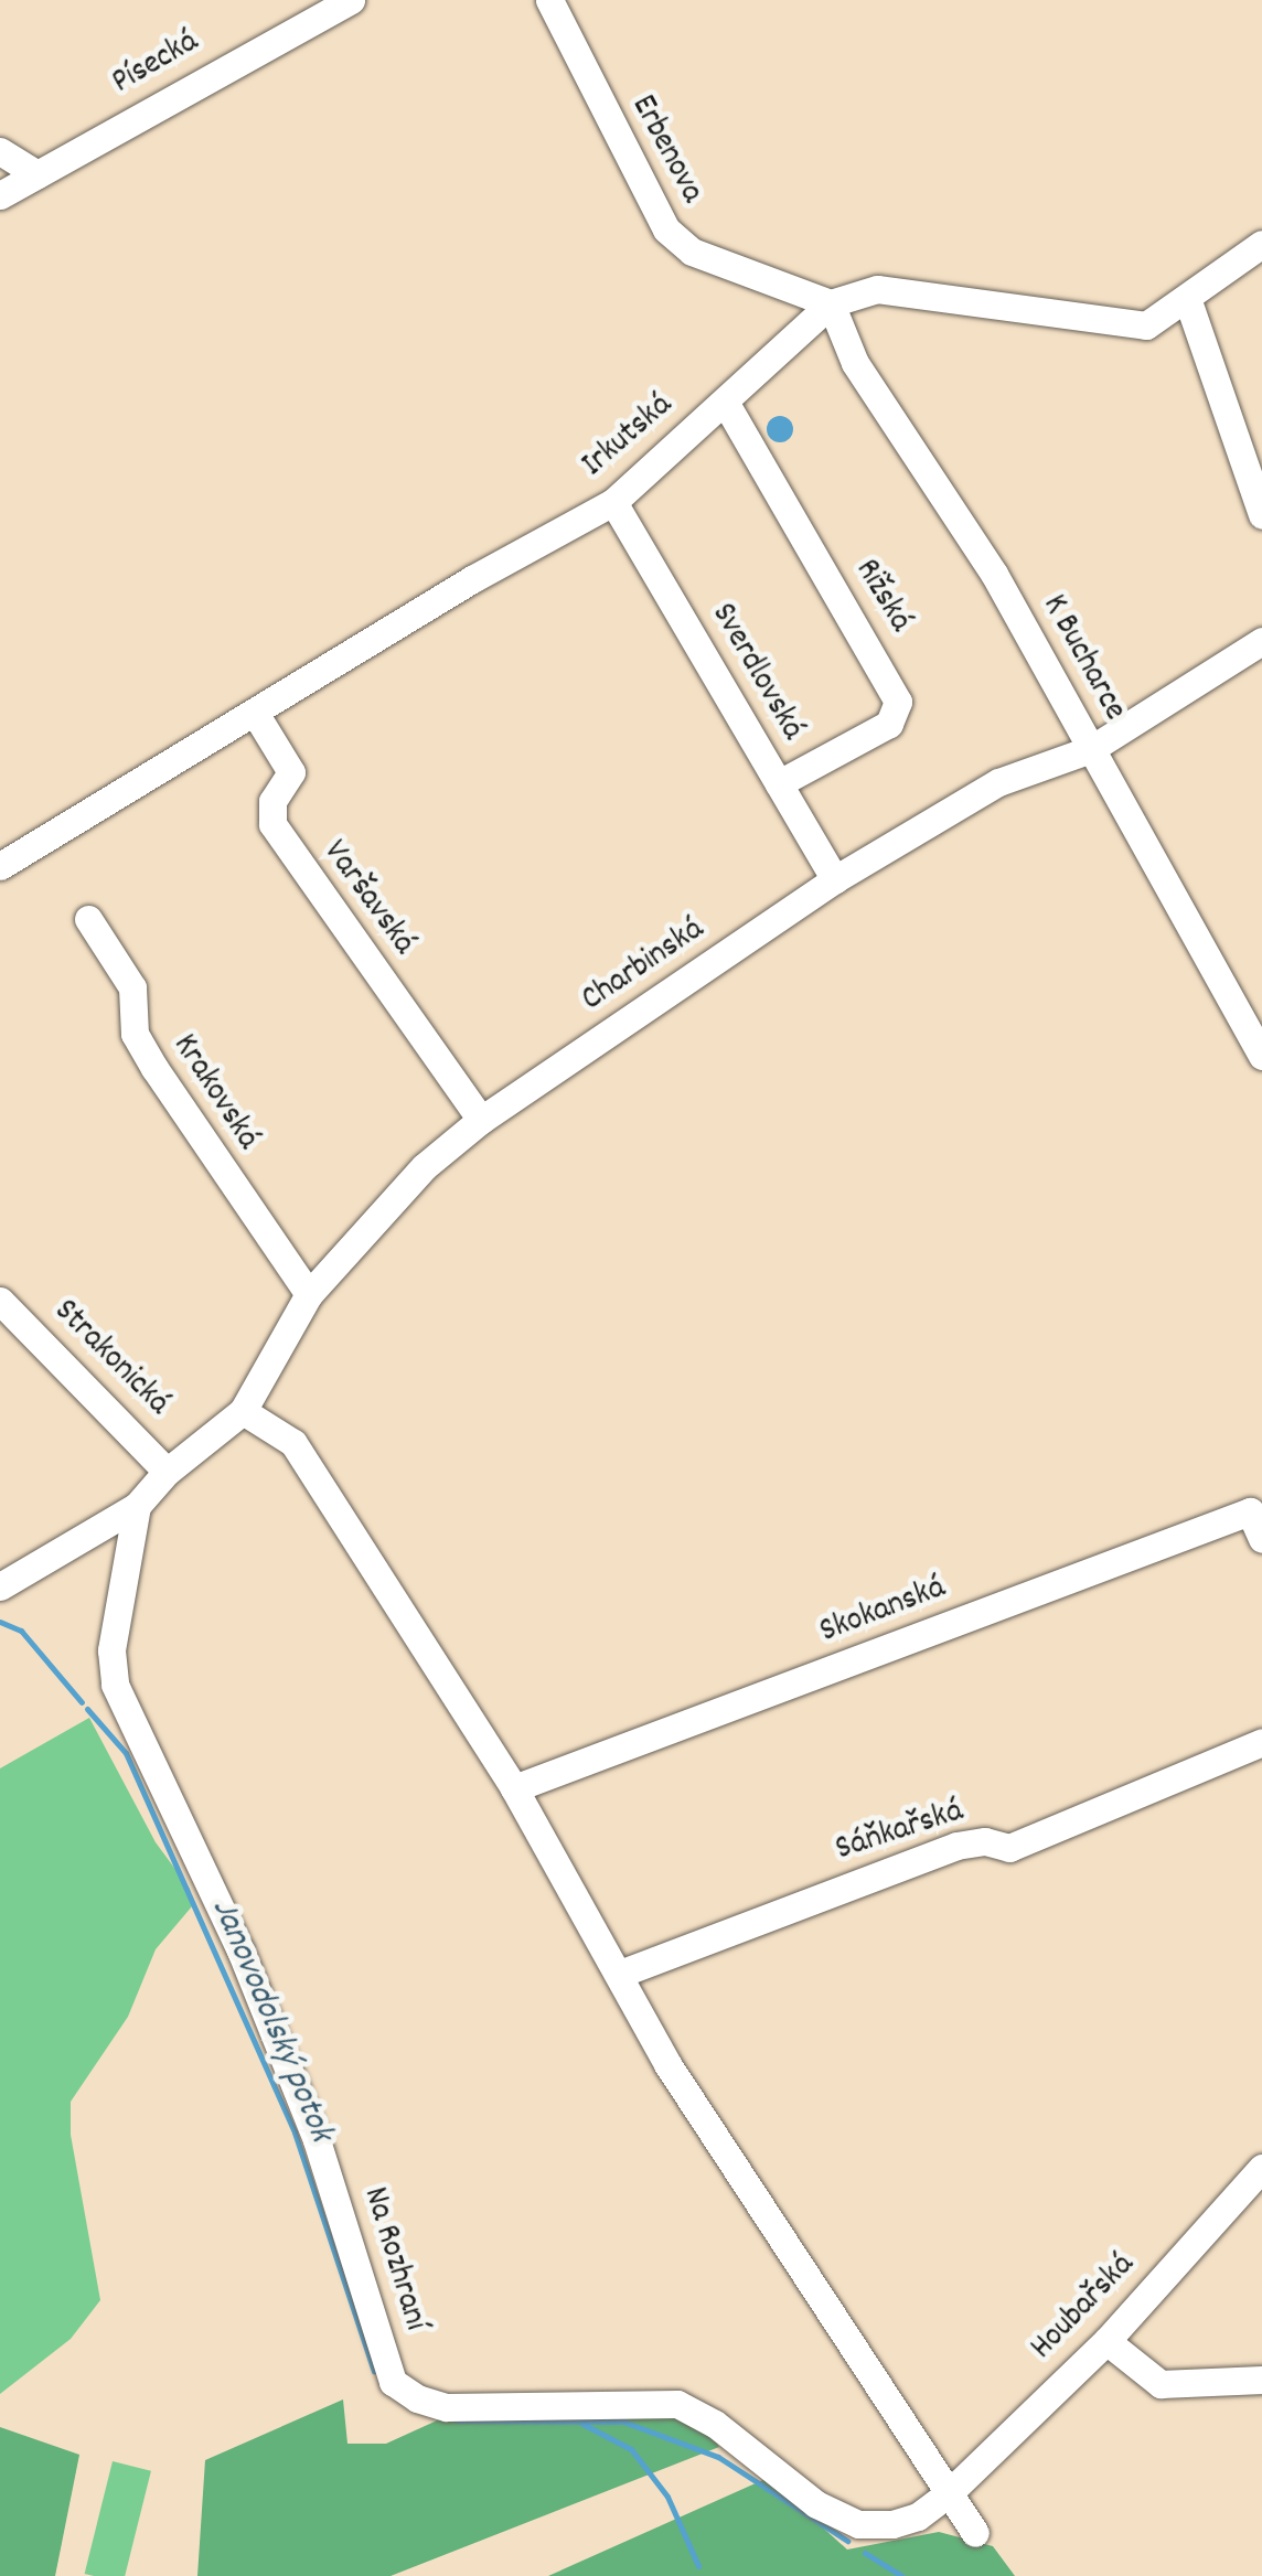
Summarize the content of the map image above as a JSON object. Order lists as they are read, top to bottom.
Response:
{
  "streets": {
    "street": [
      "Písecká",
      "Erbenova",
      "Irkutská",
      "Rižská",
      "K Bucharce",
      "Sverdlovská",
      "Varšavská",
      "Charbinská",
      "Krakovská",
      "Strakonická",
      "Skokanská",
      "Sáňkařská",
      "Na Rozhraní",
      "Houbařská"
    ]
  },
  "crossings": [
    ["Erbenova", "Irkutská"],
    ["Erbenova", "K Bucharce"],
    ["Irkutská", "Rižská"],
    ["Irkutská", "K Bucharce"],
    ["Irkutská", "Sverdlovská"],
    ["Irkutská", "Varšavská"],
    ["Rižská", "Sverdlovská"],
    ["K Bucharce", "Charbinská"],
    ["Sverdlovská", "Charbinská"],
    ["Varšavská", "Charbinská"],
    ["Charbinská", "Krakovská"],
    ["Charbinská", "Strakonická"],
    ["Charbinská", "Na Rozhraní"],
    ["Strakonická", "Na Rozhraní"],
    ["Na Rozhraní", "Houbařská"]
  ],
  "water": ["Janovodolský potok"]
}
